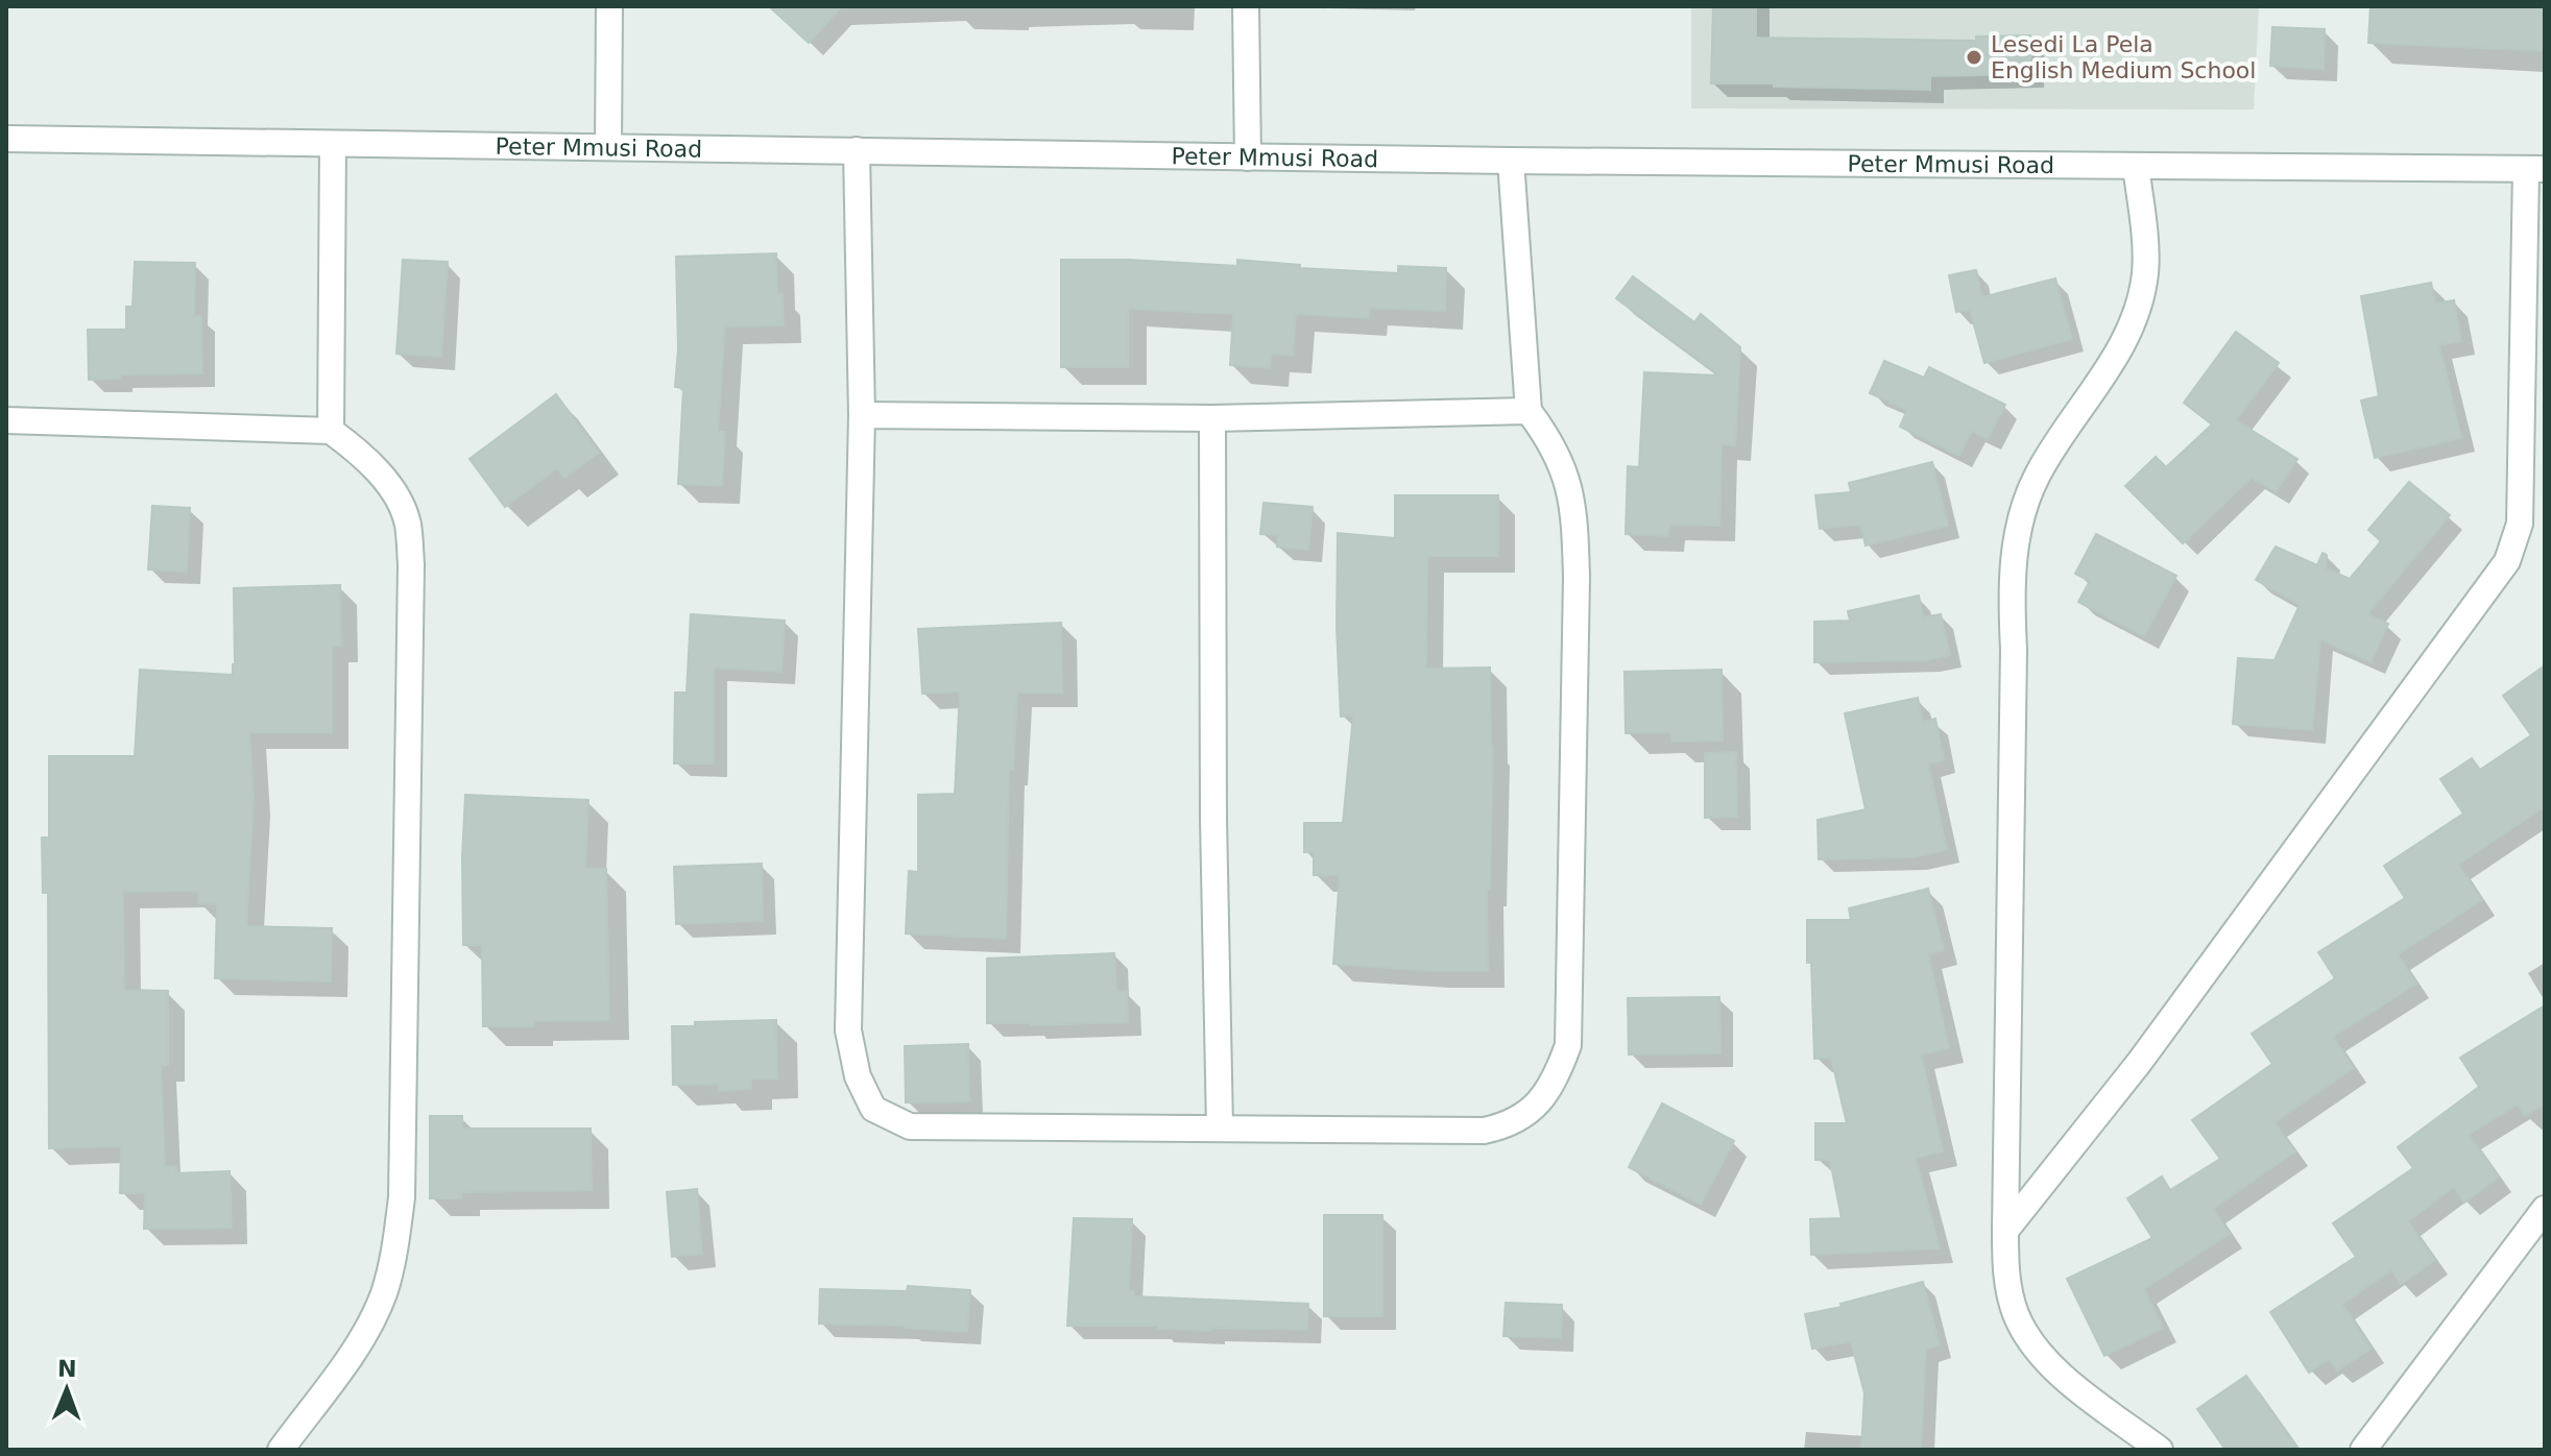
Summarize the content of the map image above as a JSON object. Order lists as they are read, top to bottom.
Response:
{
  "streets": {
    "street": ["Peter Mmusi Road"]
  },
  "places": ["Lesedi La Pela English Medium School"],
  "north": "top"
}
